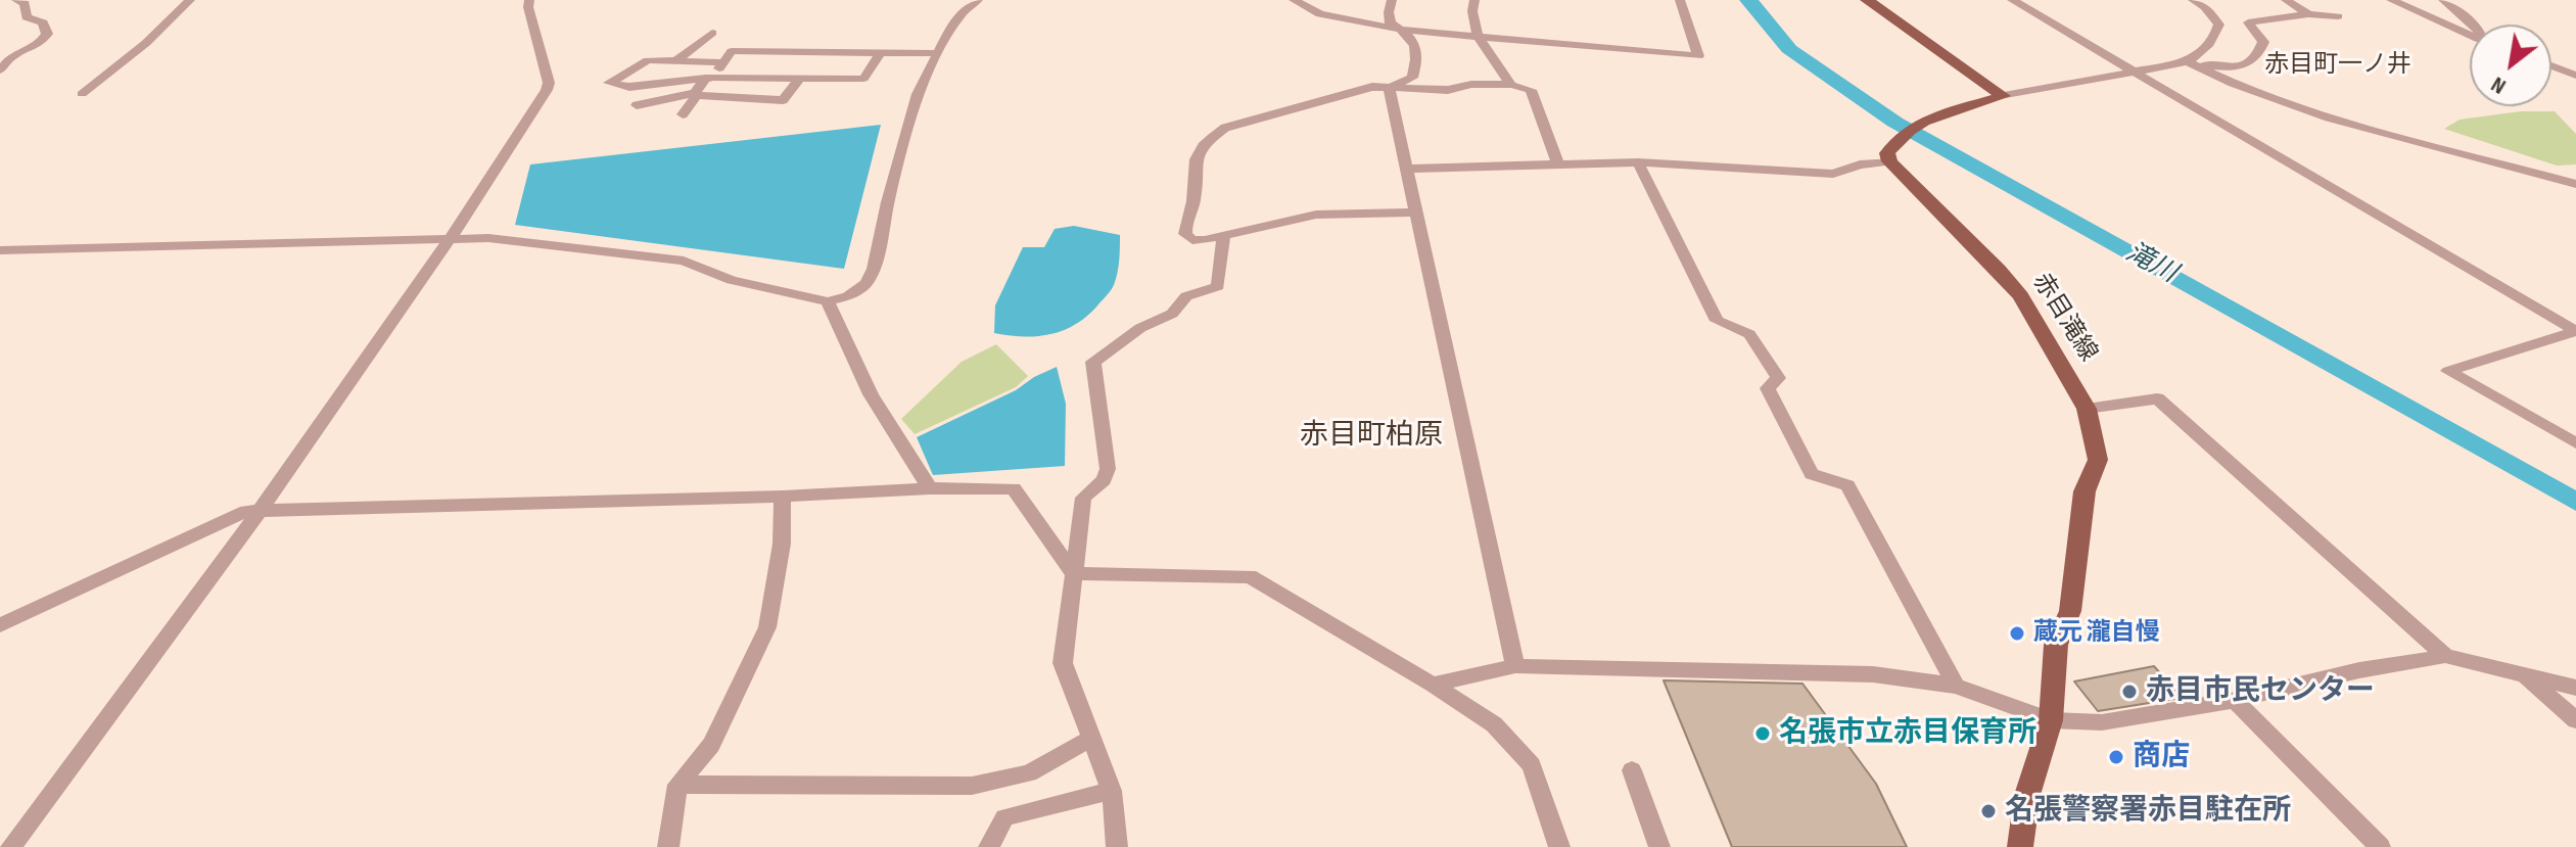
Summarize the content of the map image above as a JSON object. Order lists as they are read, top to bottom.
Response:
{
  "streets": {
    "main road": ["赤目滝線"]
  },
  "districts": ["赤目町一ノ井", "赤目町柏原"],
  "water": ["滝川"],
  "places": [
    "蔵元 瀧自慢",
    "赤目市民センター",
    "名張市立赤目保育所",
    "商店",
    "名張警察署赤目駐在所"
  ],
  "north": "bottom left"
}
